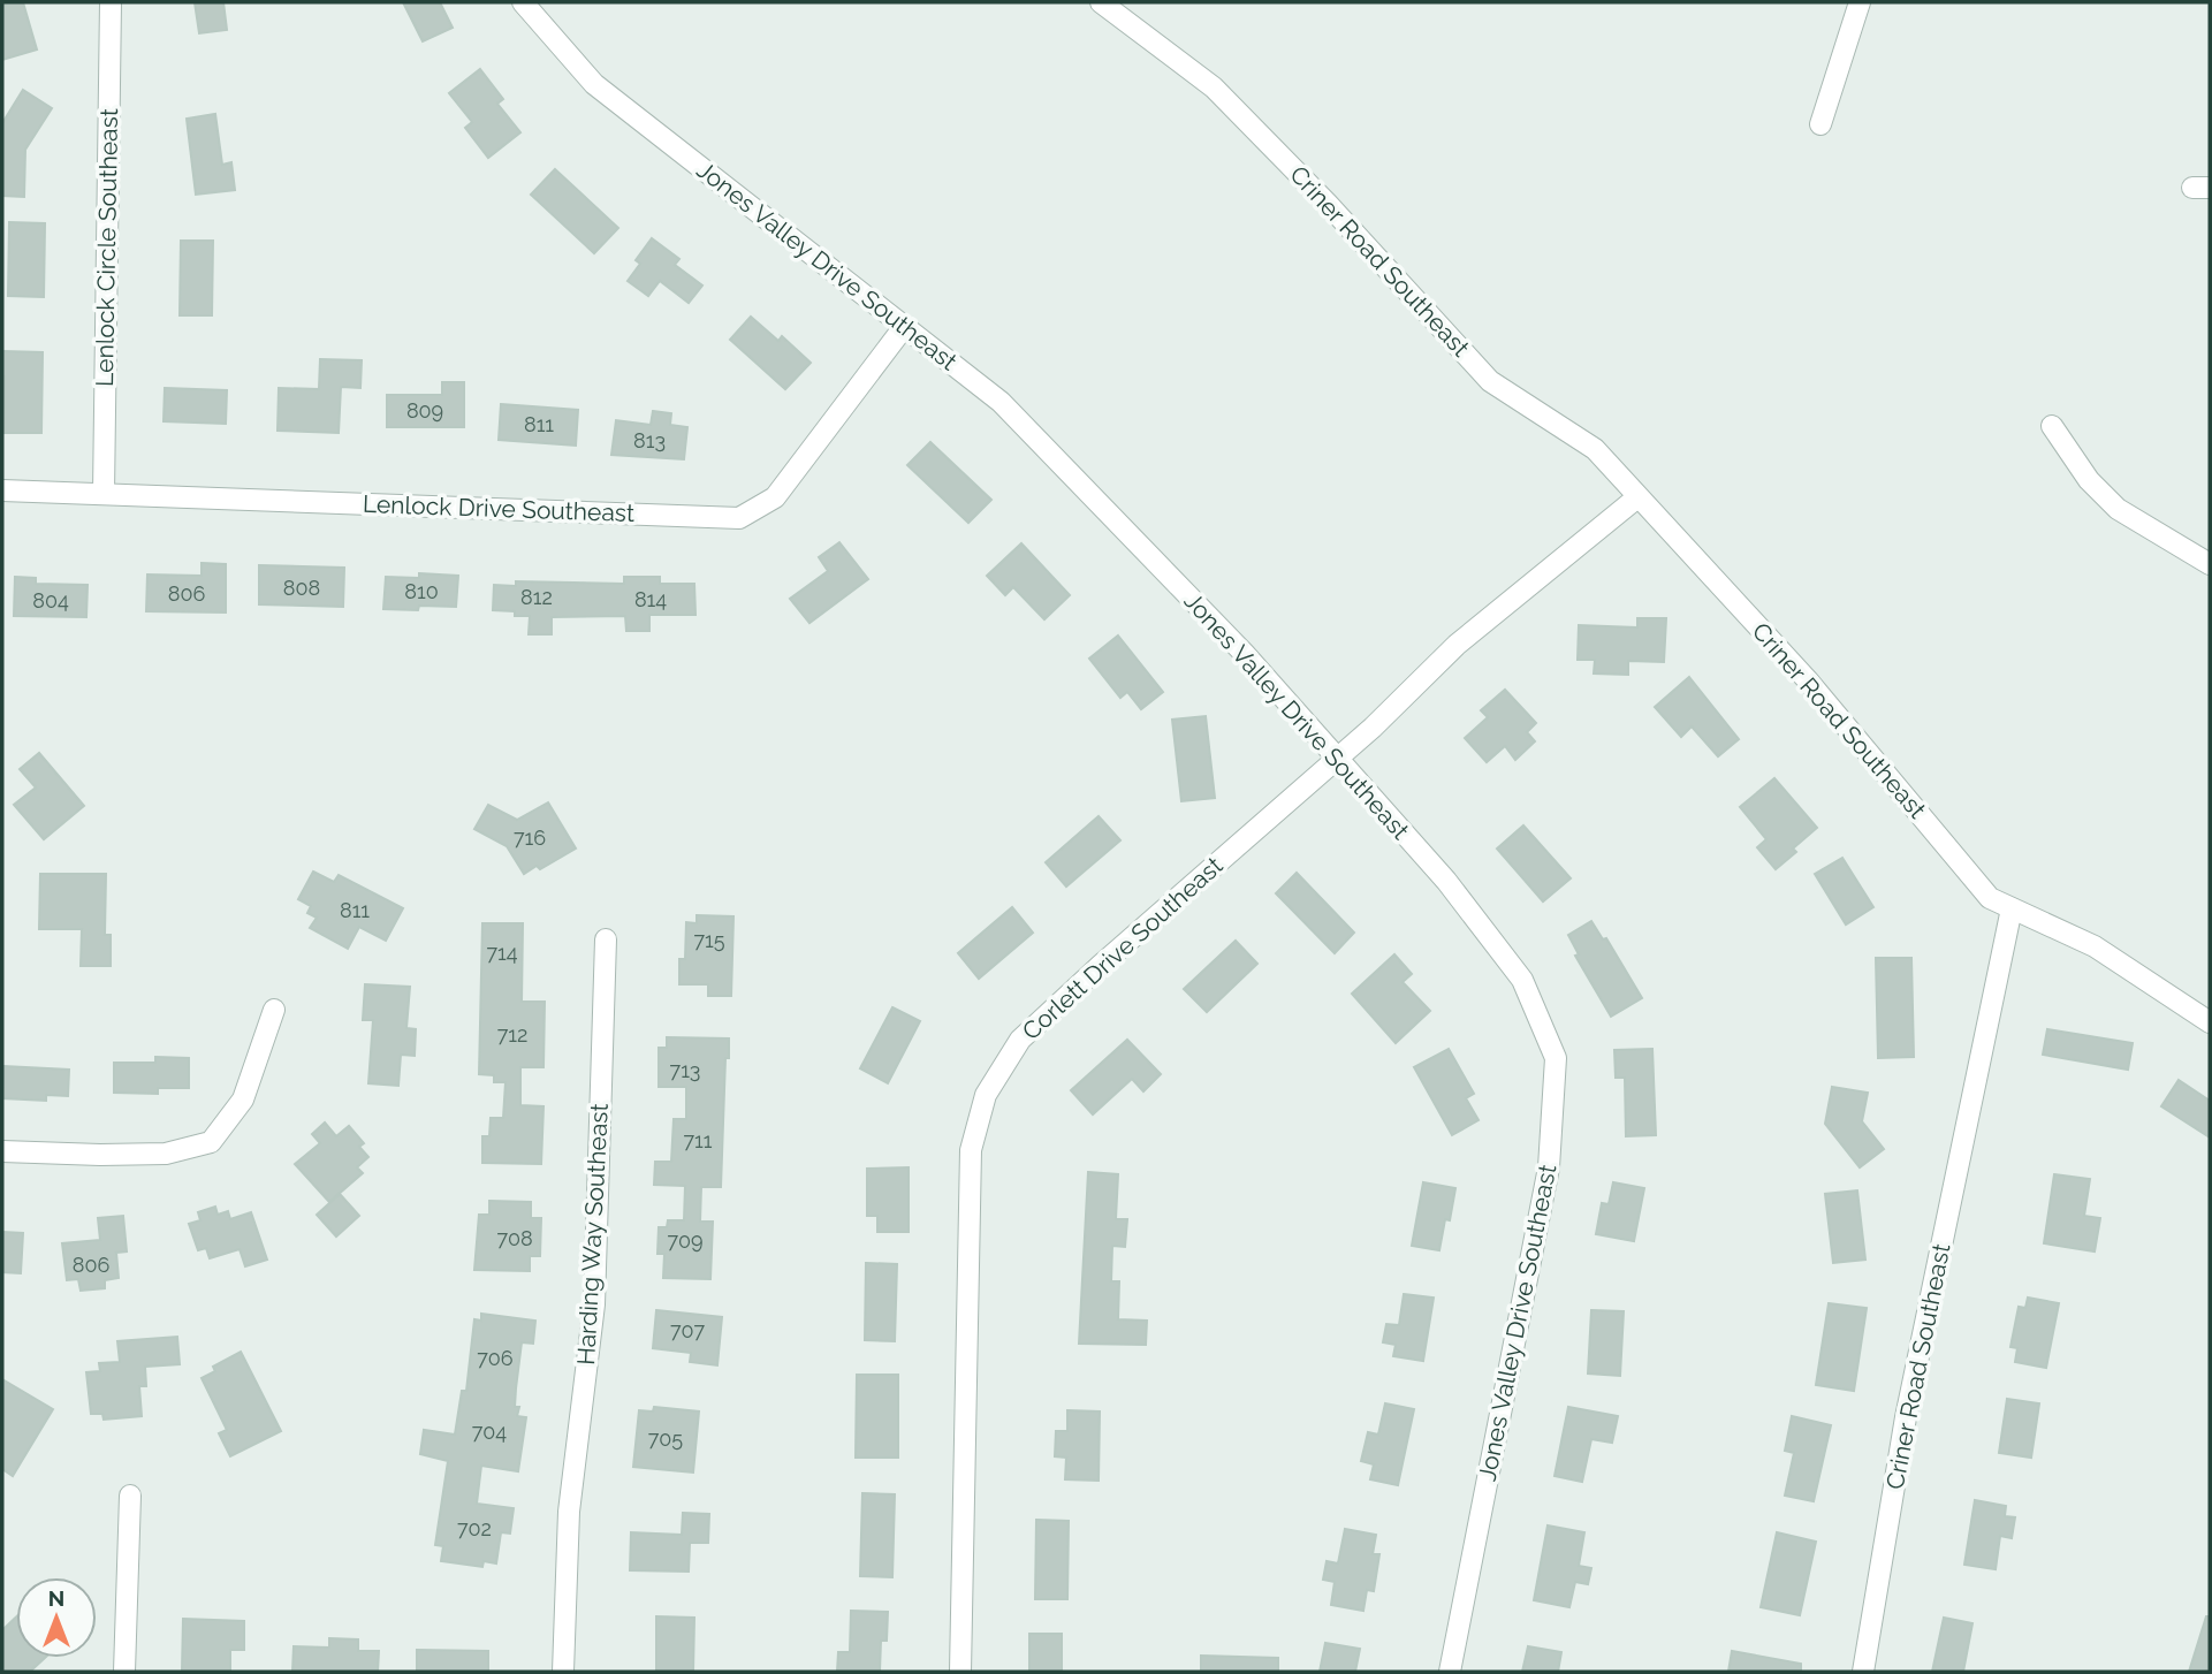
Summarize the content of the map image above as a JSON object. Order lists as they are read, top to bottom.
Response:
{
  "streets": {
    "street": [
      "Lenlock Circle Southeast",
      "Criner Road Southeast",
      "Jones Valley Drive Southeast",
      "Lenlock Drive Southeast",
      "Corlett Drive Southeast",
      "Harding Way Southeast"
    ]
  },
  "crossings": [
    ["Lenlock Circle Southeast", "Lenlock Drive Southeast"],
    ["Criner Road Southeast", "Corlett Drive Southeast"],
    ["Jones Valley Drive Southeast", "Lenlock Drive Southeast"],
    ["Jones Valley Drive Southeast", "Corlett Drive Southeast"]
  ],
  "house_numbers": [
    "809",
    "811",
    "813",
    "808",
    "810",
    "806",
    "812",
    "814",
    "804",
    "716",
    "811",
    "715",
    "714",
    "712",
    "713",
    "711",
    "708",
    "709",
    "806",
    "707",
    "706",
    "704",
    "705",
    "702"
  ],
  "north": "top"
}
